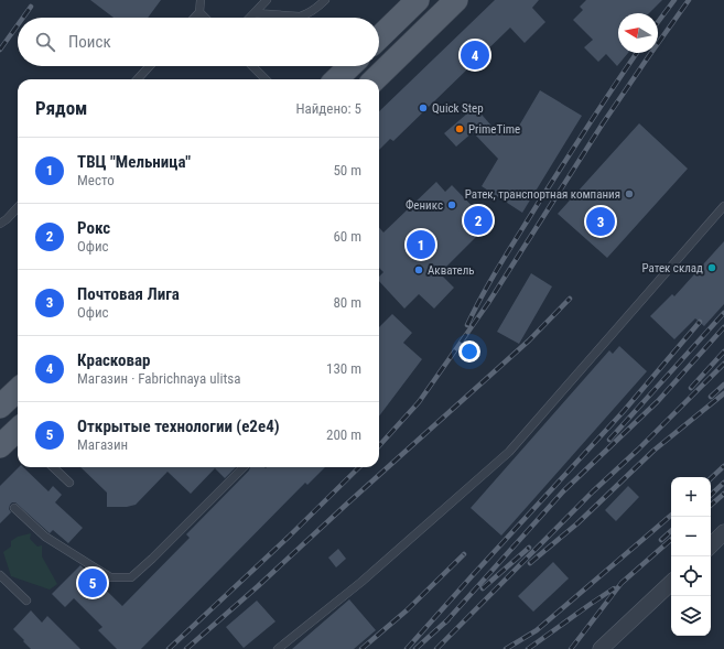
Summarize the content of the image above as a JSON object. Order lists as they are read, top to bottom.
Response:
{
  "places": [
    "Quick Step",
    "PrimeTime",
    "Ратек, транспортная компания",
    "Феникс",
    "Ратек склад",
    "Акватель"
  ],
  "north": "left",
  "page": {
    "search": "Поиск",
    "pins": [
      "4",
      "2",
      "3",
      "1",
      "5"
    ],
    "heading": ["Рядом", "Найдено: 5"],
    "list": [
      {
        "mark": "1",
        "name": "ТВЦ \"Мельница\"",
        "note": "Место",
        "value": "50 m"
      },
      {
        "mark": "2",
        "name": "Рокс",
        "note": "Офис",
        "value": "60 m"
      },
      {
        "mark": "3",
        "name": "Почтовая Лига",
        "note": "Офис",
        "value": "80 m"
      },
      {
        "mark": "4",
        "name": "Красковар",
        "note": "Магазин · Fabrichnaya ulitsa",
        "value": "130 m"
      },
      {
        "mark": "5",
        "name": "Открытые технологии (e2e4)",
        "note": "Магазин",
        "value": "200 m"
      }
    ],
    "map_buttons": ["+", "−"]
  }
}
